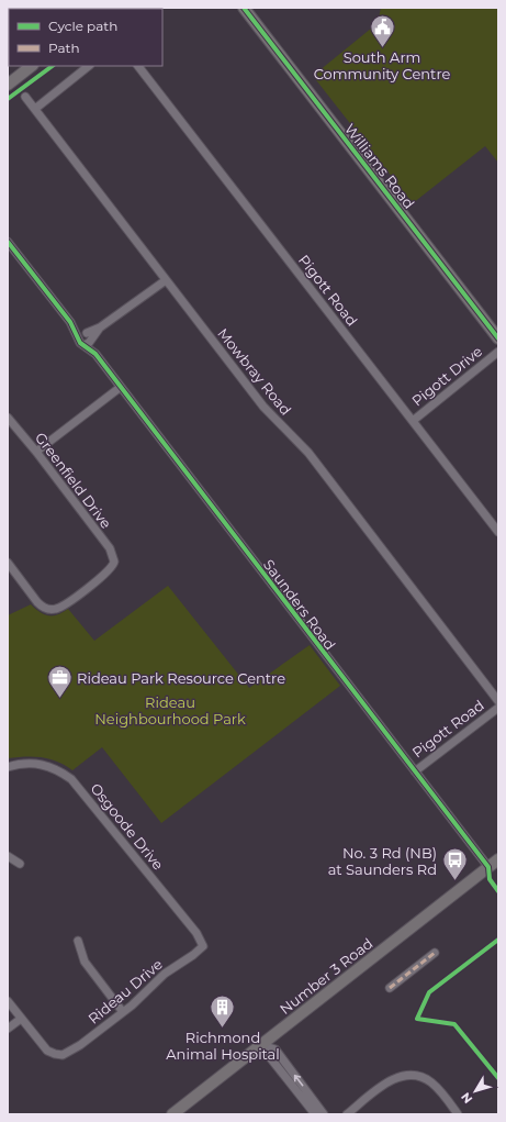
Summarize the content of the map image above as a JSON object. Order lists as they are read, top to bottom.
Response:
{
  "streets": {
    "street": [
      "Williams Road",
      "Pigott Road",
      "Mowbray Road",
      "Pigott Drive",
      "Greenfield Drive",
      "Saunders Road",
      "Osgoode Drive",
      "Number 3 Road",
      "Rideau Drive"
    ]
  },
  "crossings": [
    ["Pigott Road", "Pigott Drive"],
    ["Pigott Road", "Saunders Road"],
    ["Saunders Road", "Number 3 Road"],
    ["Osgoode Drive", "Rideau Drive"]
  ],
  "parks": ["Rideau Neighbourhood Park"],
  "places": {
    "public building": ["South Arm Community Centre"],
    "office": ["Rideau Park Resource Centre"],
    "bus stop": ["No. 3 Rd (NB) at Saunders Rd"],
    "building": ["Richmond Animal Hospital"]
  },
  "legend": ["Cycle path", "Path"],
  "north": "bottom left"
}
